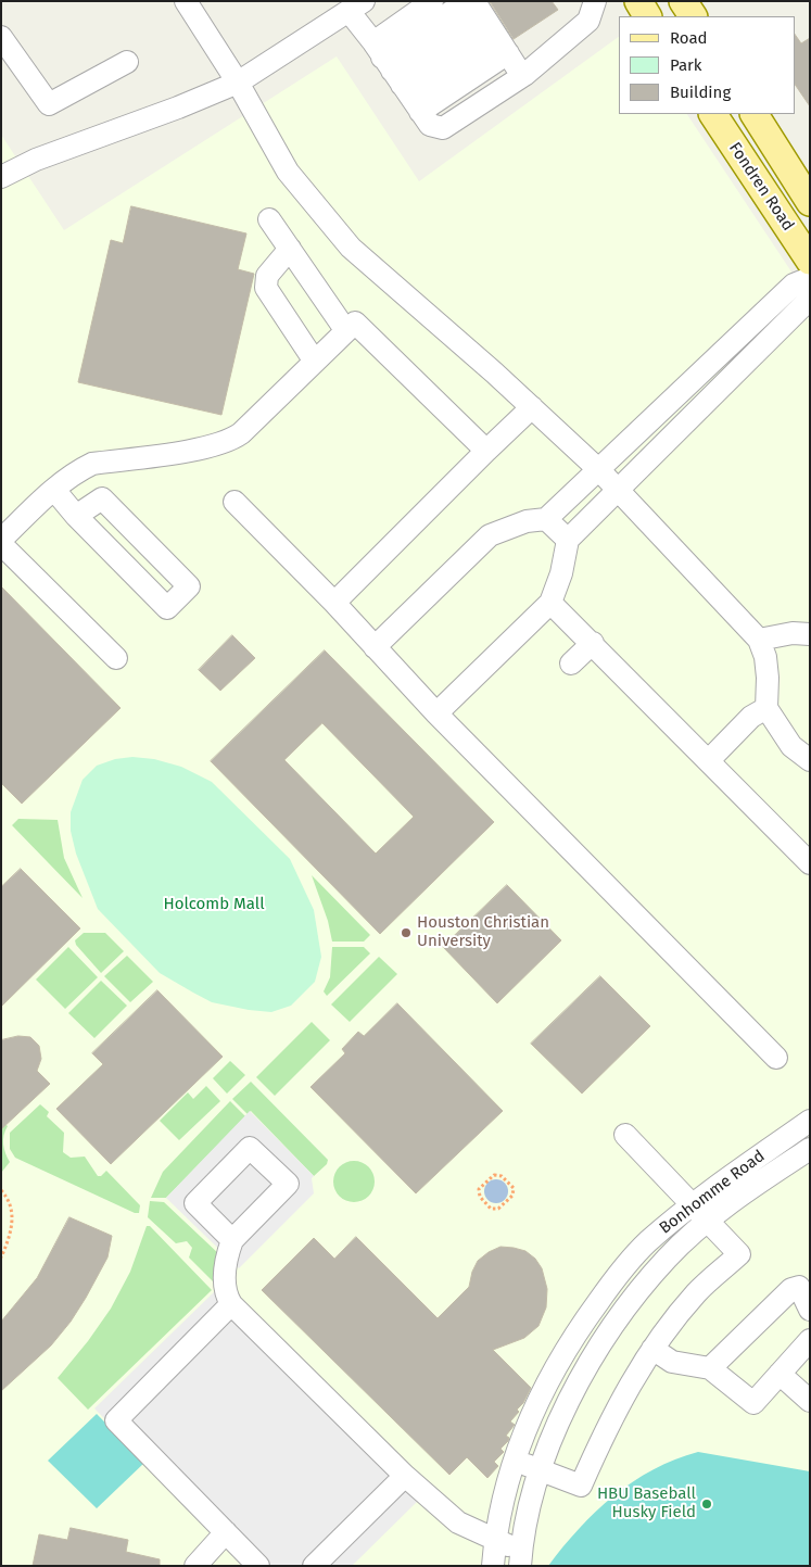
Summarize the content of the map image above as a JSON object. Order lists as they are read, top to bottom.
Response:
{
  "streets": {
    "main road": ["Fondren Road"],
    "lane": ["Bonhomme Road"]
  },
  "parks": ["Holcomb Mall"],
  "places": ["Houston Christian University", "HBU Baseball Husky Field"],
  "legend": ["Road", "Park", "Building"]
}
